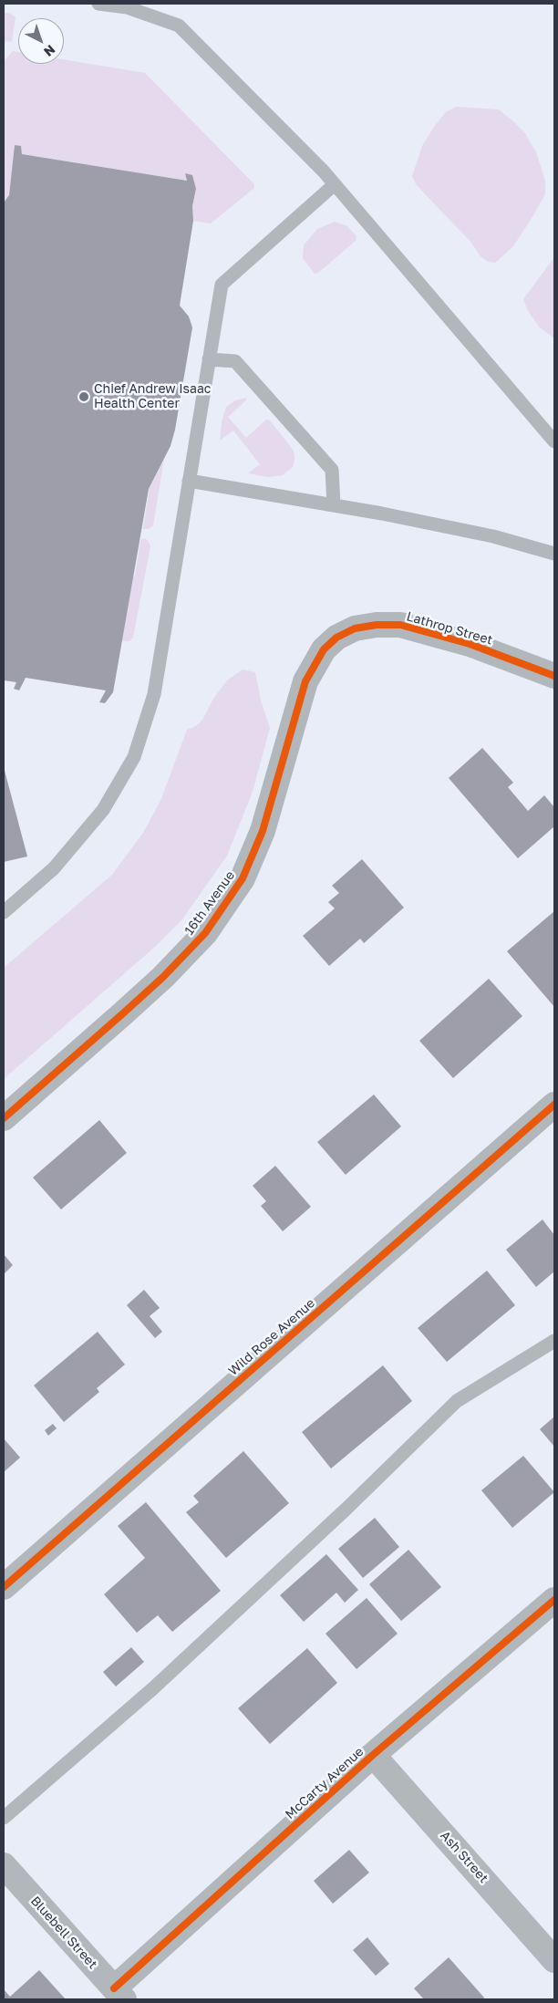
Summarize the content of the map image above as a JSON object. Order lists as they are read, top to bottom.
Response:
{
  "streets": {
    "street": [
      "Lathrop Street",
      "16th Avenue",
      "Wild Rose Avenue",
      "McCarty Avenue",
      "Ash Street",
      "Bluebell Street"
    ]
  },
  "crossings": [
    ["Lathrop Street", "16th Avenue"],
    ["McCarty Avenue", "Ash Street"],
    ["McCarty Avenue", "Bluebell Street"]
  ],
  "places": ["Chief Andrew Isaac Health Center"],
  "north": "bottom right"
}
